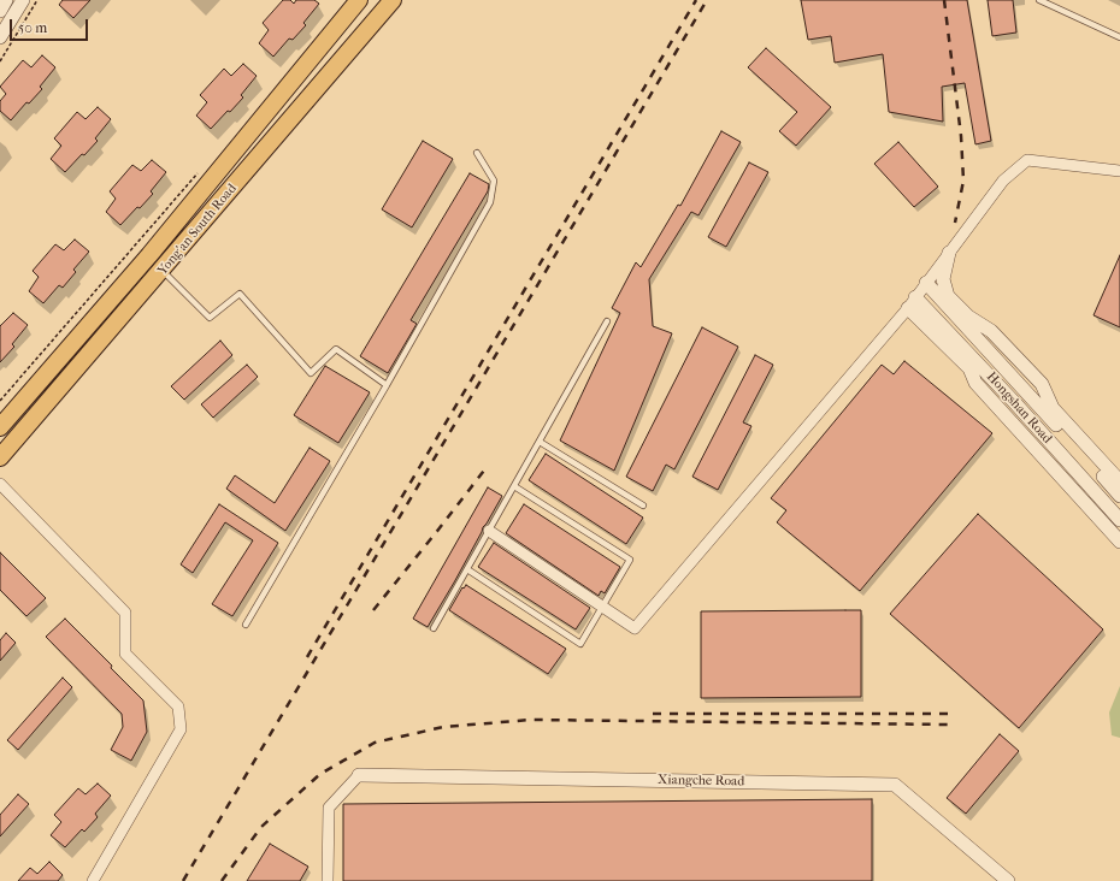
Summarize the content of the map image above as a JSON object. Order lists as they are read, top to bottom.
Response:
{
  "streets": {
    "main road": ["Yong'an South Road"],
    "street": ["Hongshan Road", "Xiangche Road"]
  },
  "scale_bar": "50 m"
}
